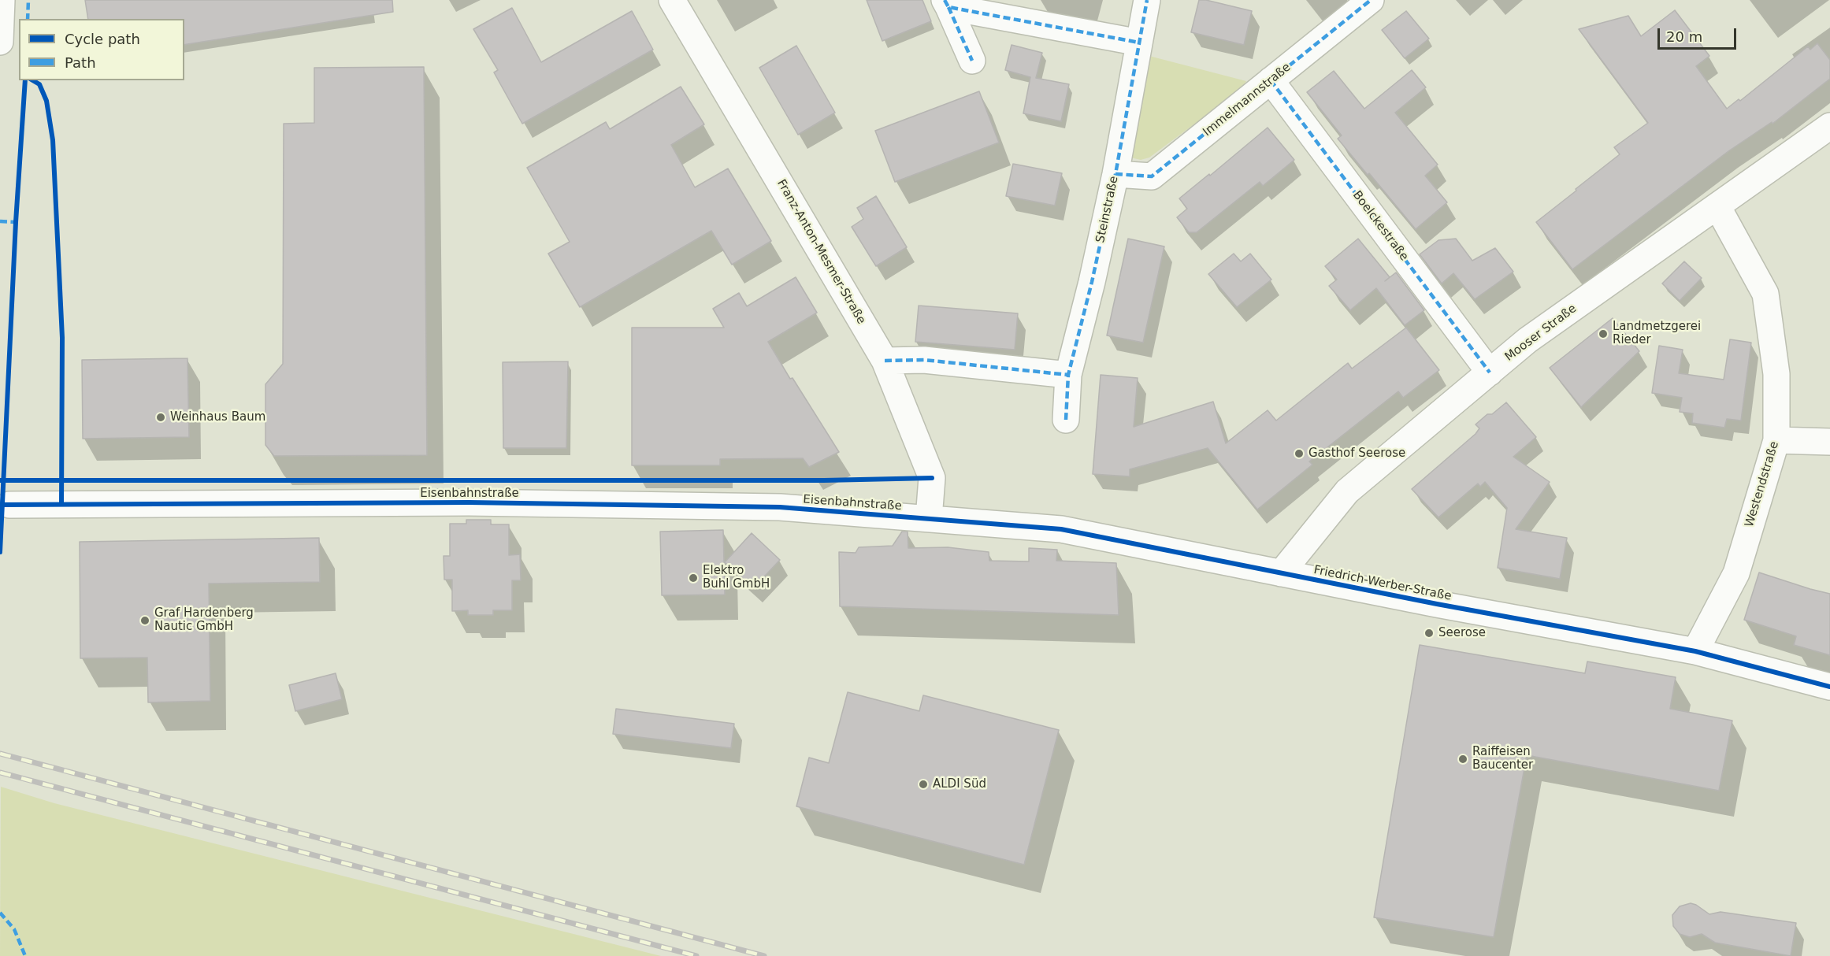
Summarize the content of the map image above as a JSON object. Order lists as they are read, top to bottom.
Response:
{
  "streets": {
    "street": [
      "Immelmannstraße",
      "Steinstraße",
      "Boelckestraße",
      "Franz-Anton-Mesmer-Straße",
      "Mooser Straße",
      "Westendstraße",
      "Eisenbahnstraße",
      "Friedrich-Werber-Straße"
    ]
  },
  "crossings": [
    ["Immelmannstraße", "Steinstraße"],
    ["Immelmannstraße", "Boelckestraße"],
    ["Boelckestraße", "Mooser Straße"],
    ["Franz-Anton-Mesmer-Straße", "Eisenbahnstraße"],
    ["Franz-Anton-Mesmer-Straße", "Friedrich-Werber-Straße"],
    ["Mooser Straße", "Westendstraße"],
    ["Mooser Straße", "Friedrich-Werber-Straße"],
    ["Westendstraße", "Friedrich-Werber-Straße"],
    ["Eisenbahnstraße", "Friedrich-Werber-Straße"]
  ],
  "places": [
    "Landmetzgerei Rieder",
    "Weinhaus Baum",
    "Gasthof Seerose",
    "Elektro Buhl GmbH",
    "Graf Hardenberg Nautic GmbH",
    "Seerose",
    "Raiffeisen Baucenter",
    "ALDI Süd"
  ],
  "legend": ["Cycle path", "Path"],
  "scale_bar": "20 m"
}
